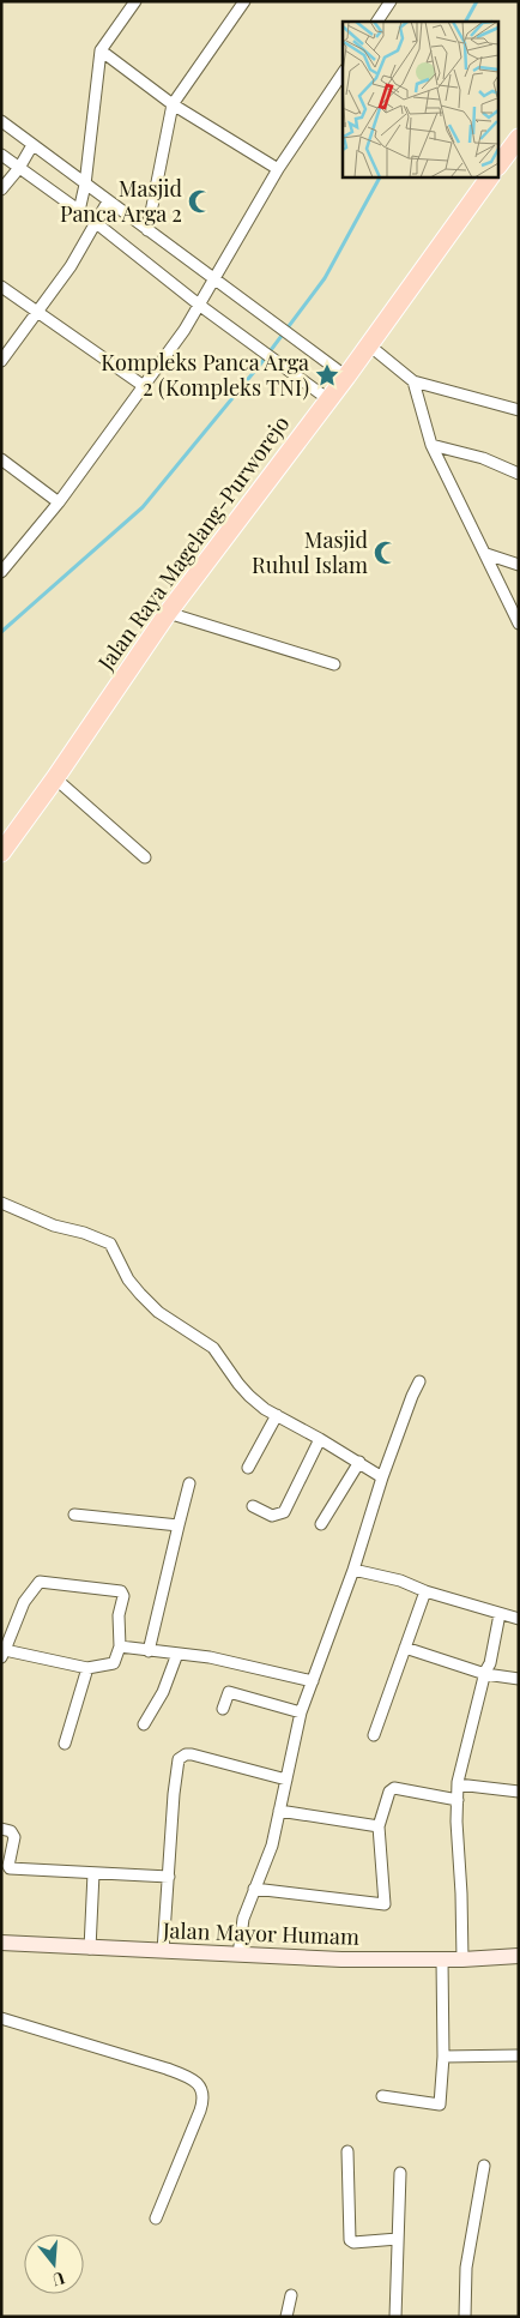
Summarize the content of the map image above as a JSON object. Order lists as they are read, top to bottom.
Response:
{
  "streets": {
    "main road": ["Jalan Raya Magelang-Purworejo", "Jalan Mayor Humam"]
  },
  "places": {
    "mosque": ["Masjid Panca Arga 2", "Masjid Ruhul Islam"],
    "place": ["Kompleks Panca Arga 2 (Kompleks TNI)"]
  },
  "north": "bottom"
}
